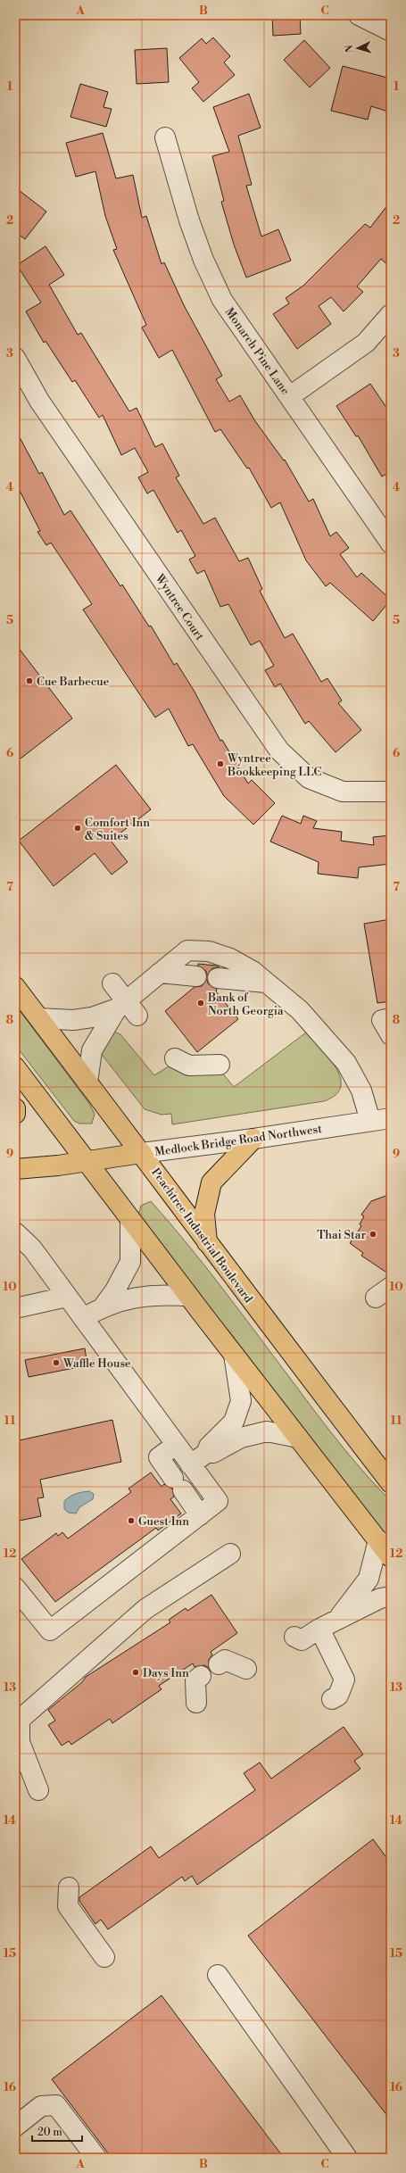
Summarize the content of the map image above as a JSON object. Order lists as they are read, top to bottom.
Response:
{
  "streets": {
    "main road": ["Medlock Bridge Road Northwest", "Peachtree Industrial Boulevard"],
    "street": ["Monarch Pine Lane", "Wyntree Court"]
  },
  "crossings": [
    ["Medlock Bridge Road Northwest", "Peachtree Industrial Boulevard"]
  ],
  "places": [
    "Cue Barbecue",
    "Wyntree Bookkeeping LLC",
    "Comfort Inn & Suites",
    "Bank of North Georgia",
    "Thai Star",
    "Waffle House",
    "Guest Inn",
    "Days Inn"
  ],
  "scale_bar": "20 m",
  "north": "left",
  "grid": {
    "columns": ["A", "B", "C"],
    "rows": [
      "1",
      "2",
      "3",
      "4",
      "5",
      "6",
      "7",
      "8",
      "9",
      "10",
      "11",
      "12",
      "13",
      "14",
      "15",
      "16"
    ]
  }
}
